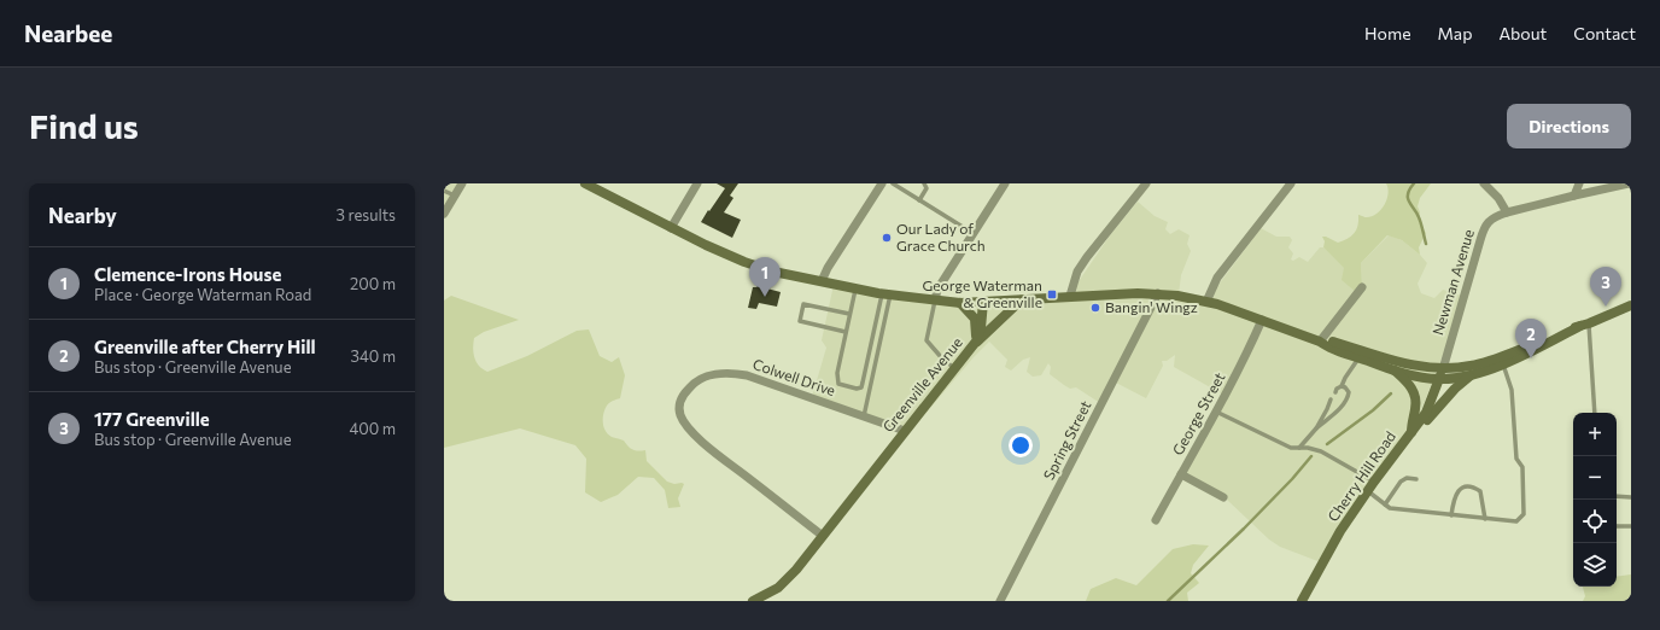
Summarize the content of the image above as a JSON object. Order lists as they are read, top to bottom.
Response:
{
  "streets": {
    "main road": ["Greenville Avenue", "Cherry Hill Road"],
    "street": [
      "Newman Avenue",
      "Colwell Drive",
      "George Street",
      "Spring Street"
    ]
  },
  "crossings": [
    ["Newman Avenue", "Cherry Hill Road"],
    ["Colwell Drive", "Greenville Avenue"]
  ],
  "places": {
    "other": ["Our Lady of Grace Church", "Bangin' Wingz"],
    "transit": ["George Waterman & Greenville"]
  },
  "page": {
    "header": "Nearbee",
    "nav": [
      "Home",
      "Map",
      "About",
      "Contact"
    ],
    "buttons": "Directions",
    "title": "Find us",
    "heading": ["Nearby", "3 results"],
    "list": [
      {
        "mark": "1",
        "name": "Clemence-Irons House",
        "note": "Place · George Waterman Road",
        "value": "200 m"
      },
      {
        "mark": "2",
        "name": "Greenville after Cherry Hill",
        "note": "Bus stop · Greenville Avenue",
        "value": "340 m"
      },
      {
        "mark": "3",
        "name": "177 Greenville",
        "note": "Bus stop · Greenville Avenue",
        "value": "400 m"
      }
    ],
    "pins": ["1", "3", "2"],
    "map_buttons": ["+", "−"]
  }
}
